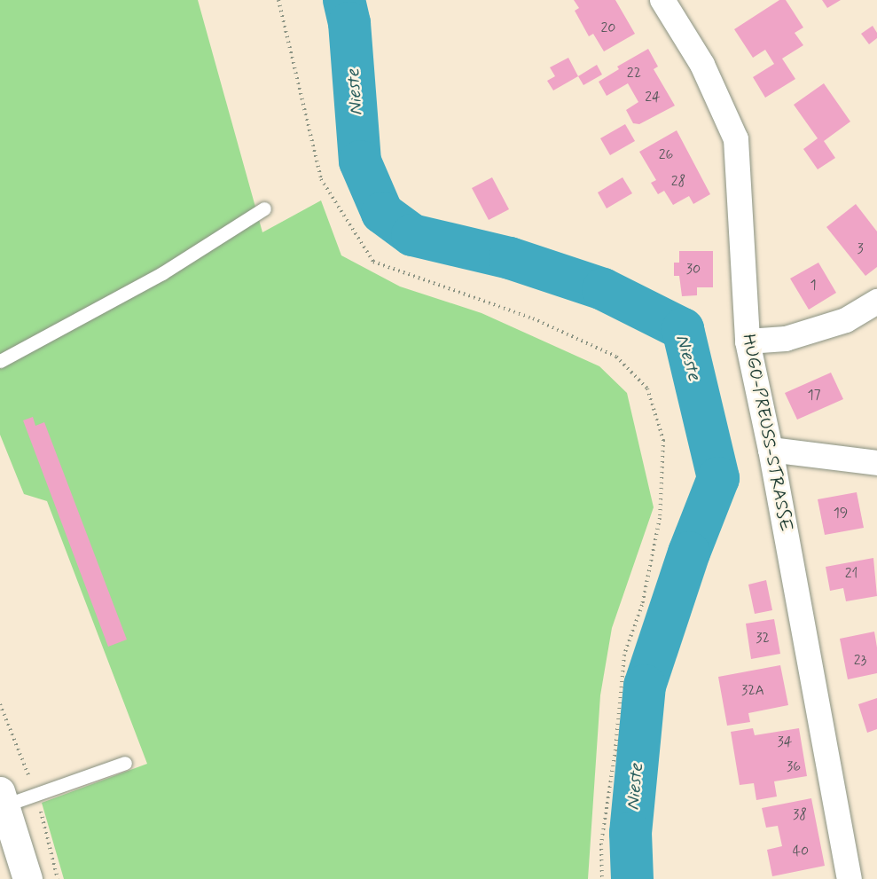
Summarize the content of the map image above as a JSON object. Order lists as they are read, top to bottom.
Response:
{
  "streets": {
    "street": ["HUGO-PREUSS-STRASSE"]
  },
  "water": ["Nieste"],
  "house_numbers": [
    "20",
    "22",
    "24",
    "26",
    "28",
    "3",
    "30",
    "1",
    "17",
    "19",
    "21",
    "32",
    "23",
    "32A",
    "34",
    "36",
    "38",
    "40"
  ]
}
